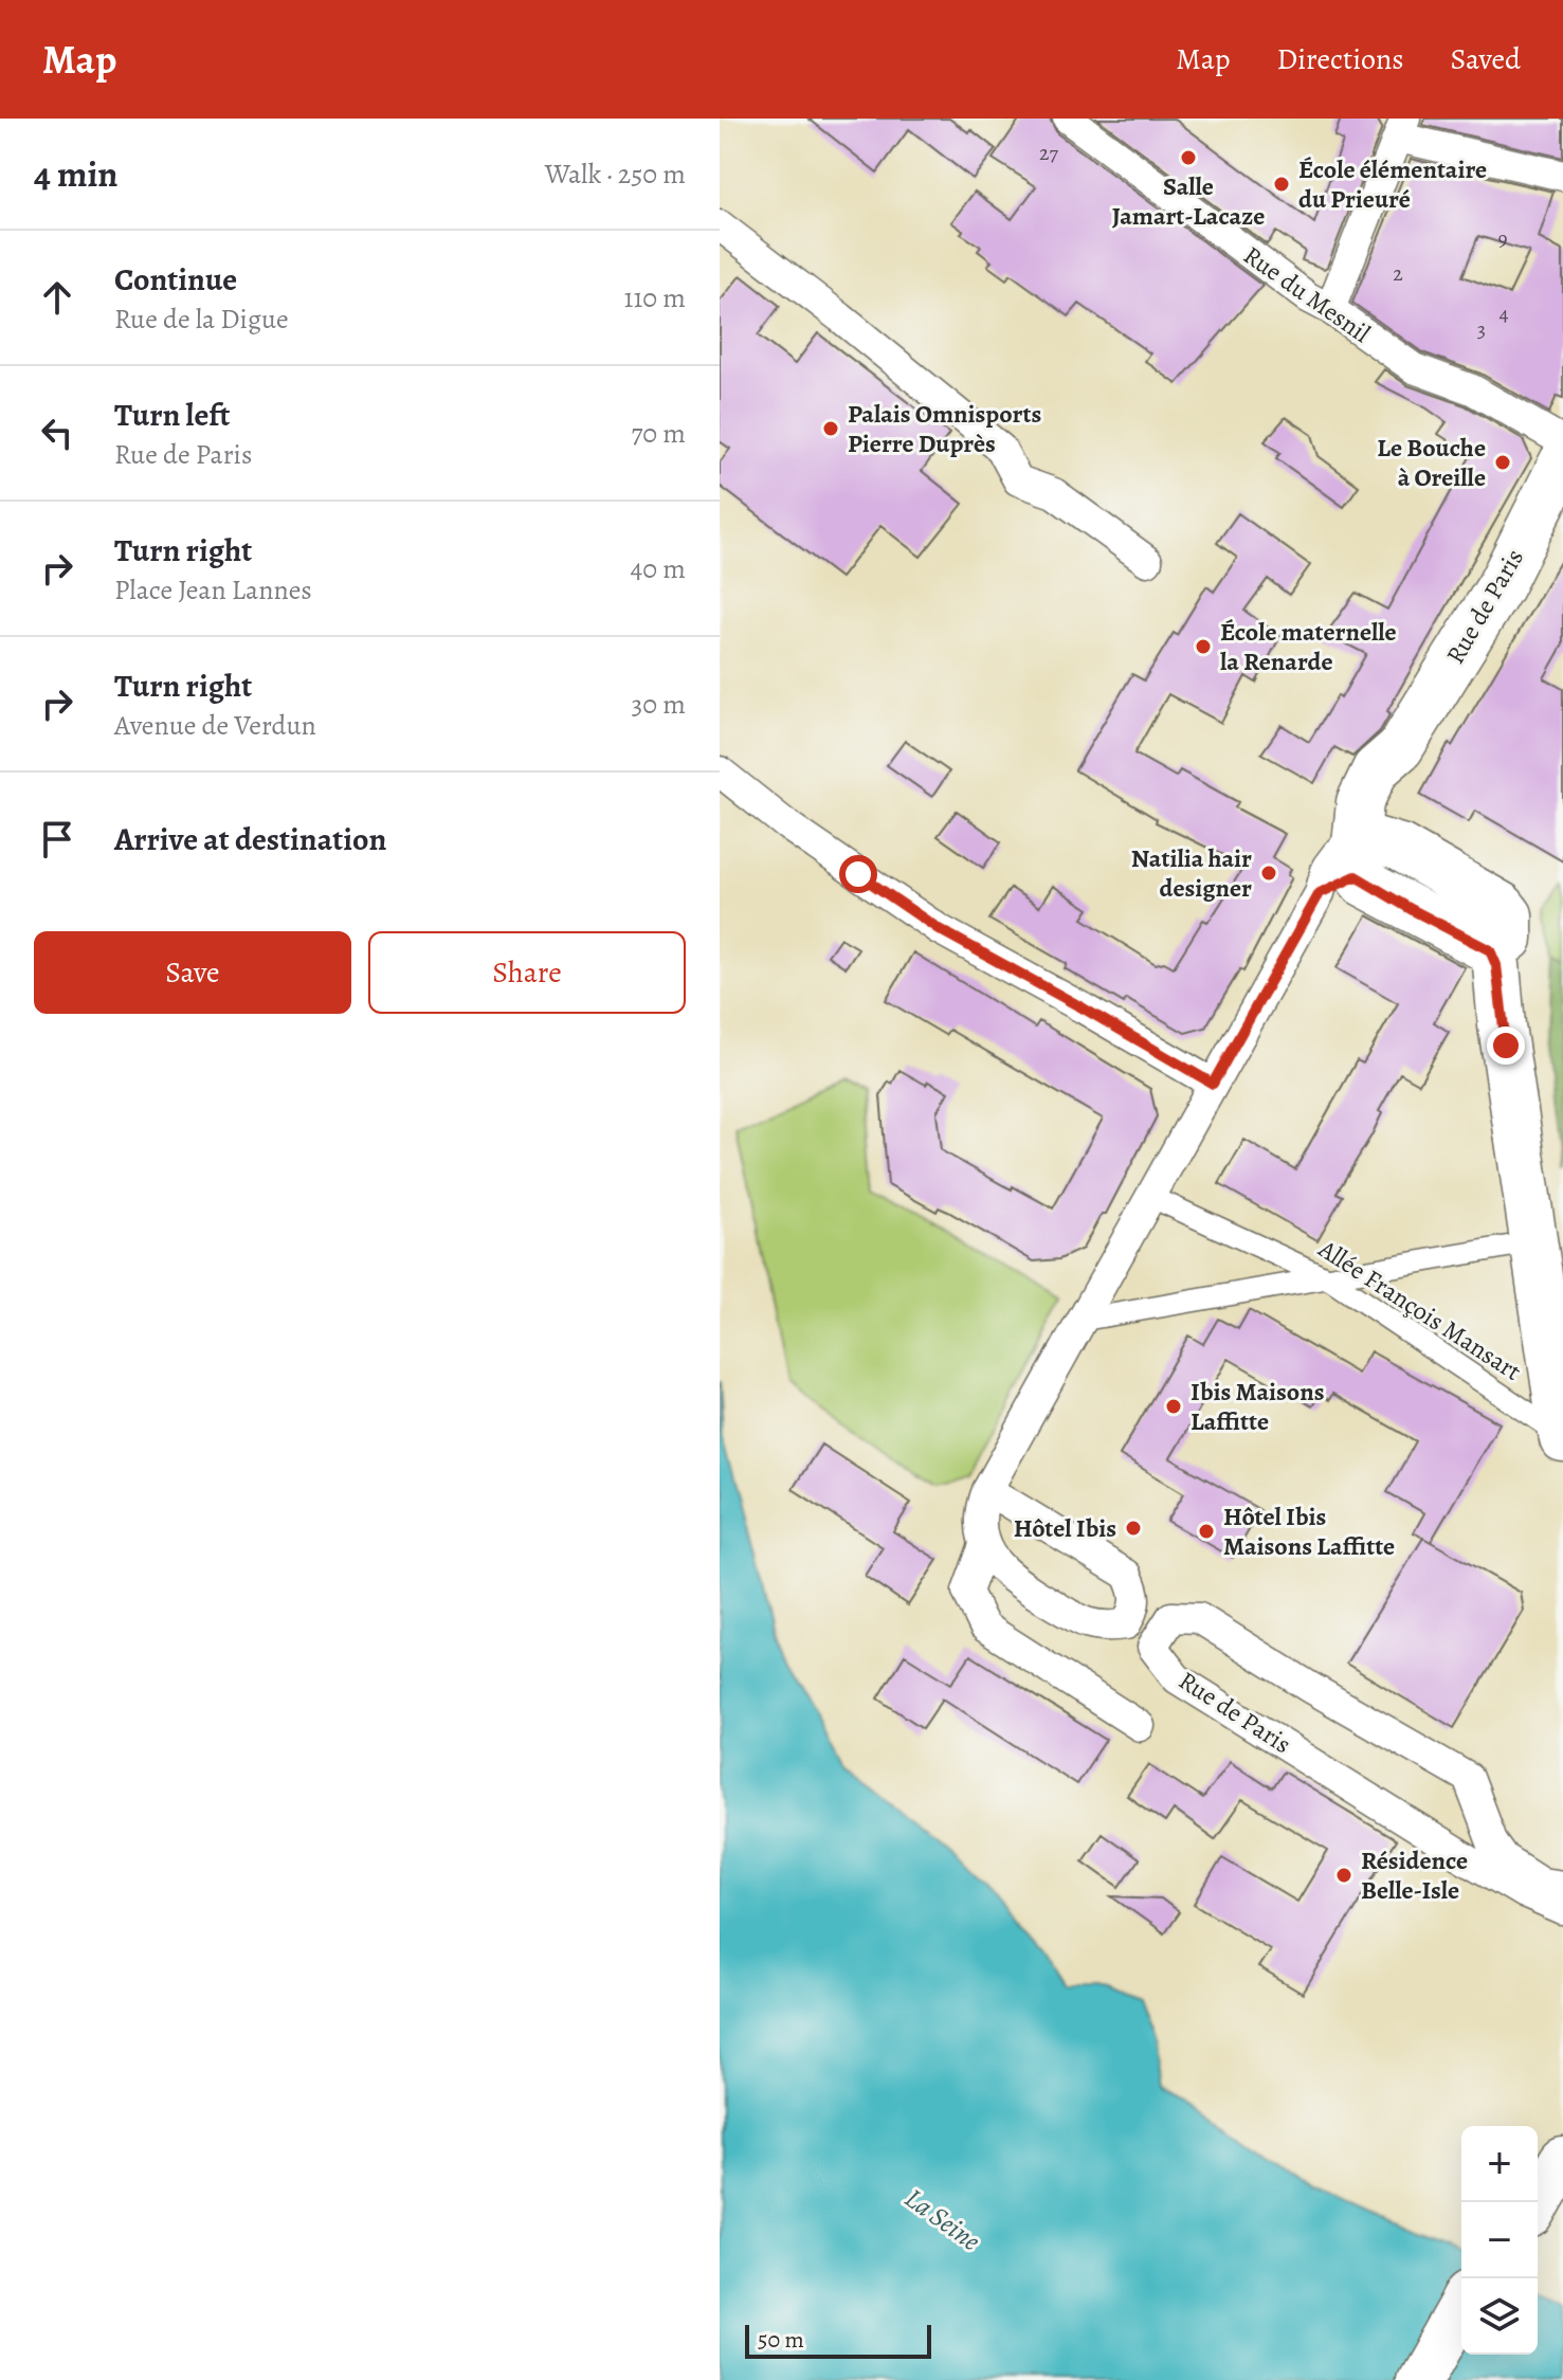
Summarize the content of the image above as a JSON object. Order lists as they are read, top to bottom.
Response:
{
  "streets": {
    "main road": ["Rue de Paris"],
    "street": ["Rue du Mesnil", "Allée François Mansart"]
  },
  "crossings": [
    ["Rue de Paris", "Allée François Mansart"]
  ],
  "water": ["La Seine"],
  "places": [
    "Salle Jamart-Lacaze",
    "École élémentaire du Prieuré",
    "Palais Omnisports Pierre Duprès",
    "Le Bouche à Oreille",
    "École maternelle la Renarde",
    "Natilia hair designer",
    "Ibis Maisons Laffitte",
    "Hôtel Ibis",
    "Hôtel Ibis Maisons Laffitte",
    "Résidence Belle-Isle"
  ],
  "house_numbers": [
    "27",
    "9",
    "2",
    "4",
    "3"
  ],
  "scale_bar": "50 m",
  "page": {
    "header": "Map",
    "nav": ["Map", "Directions", "Saved"],
    "heading": ["4 min", "Walk · 250 m"],
    "list": [
      ["Continue", "Rue de la Digue", "110 m"],
      ["Turn left", "Rue de Paris", "70 m"],
      ["Turn right", "Place Jean Lannes", "40 m"],
      ["Turn right", "Avenue de Verdun", "30 m"],
      "Arrive at destination"
    ],
    "buttons": ["Save", "Share"],
    "map_buttons": ["+", "−"],
    "scale": "50 m"
  }
}
